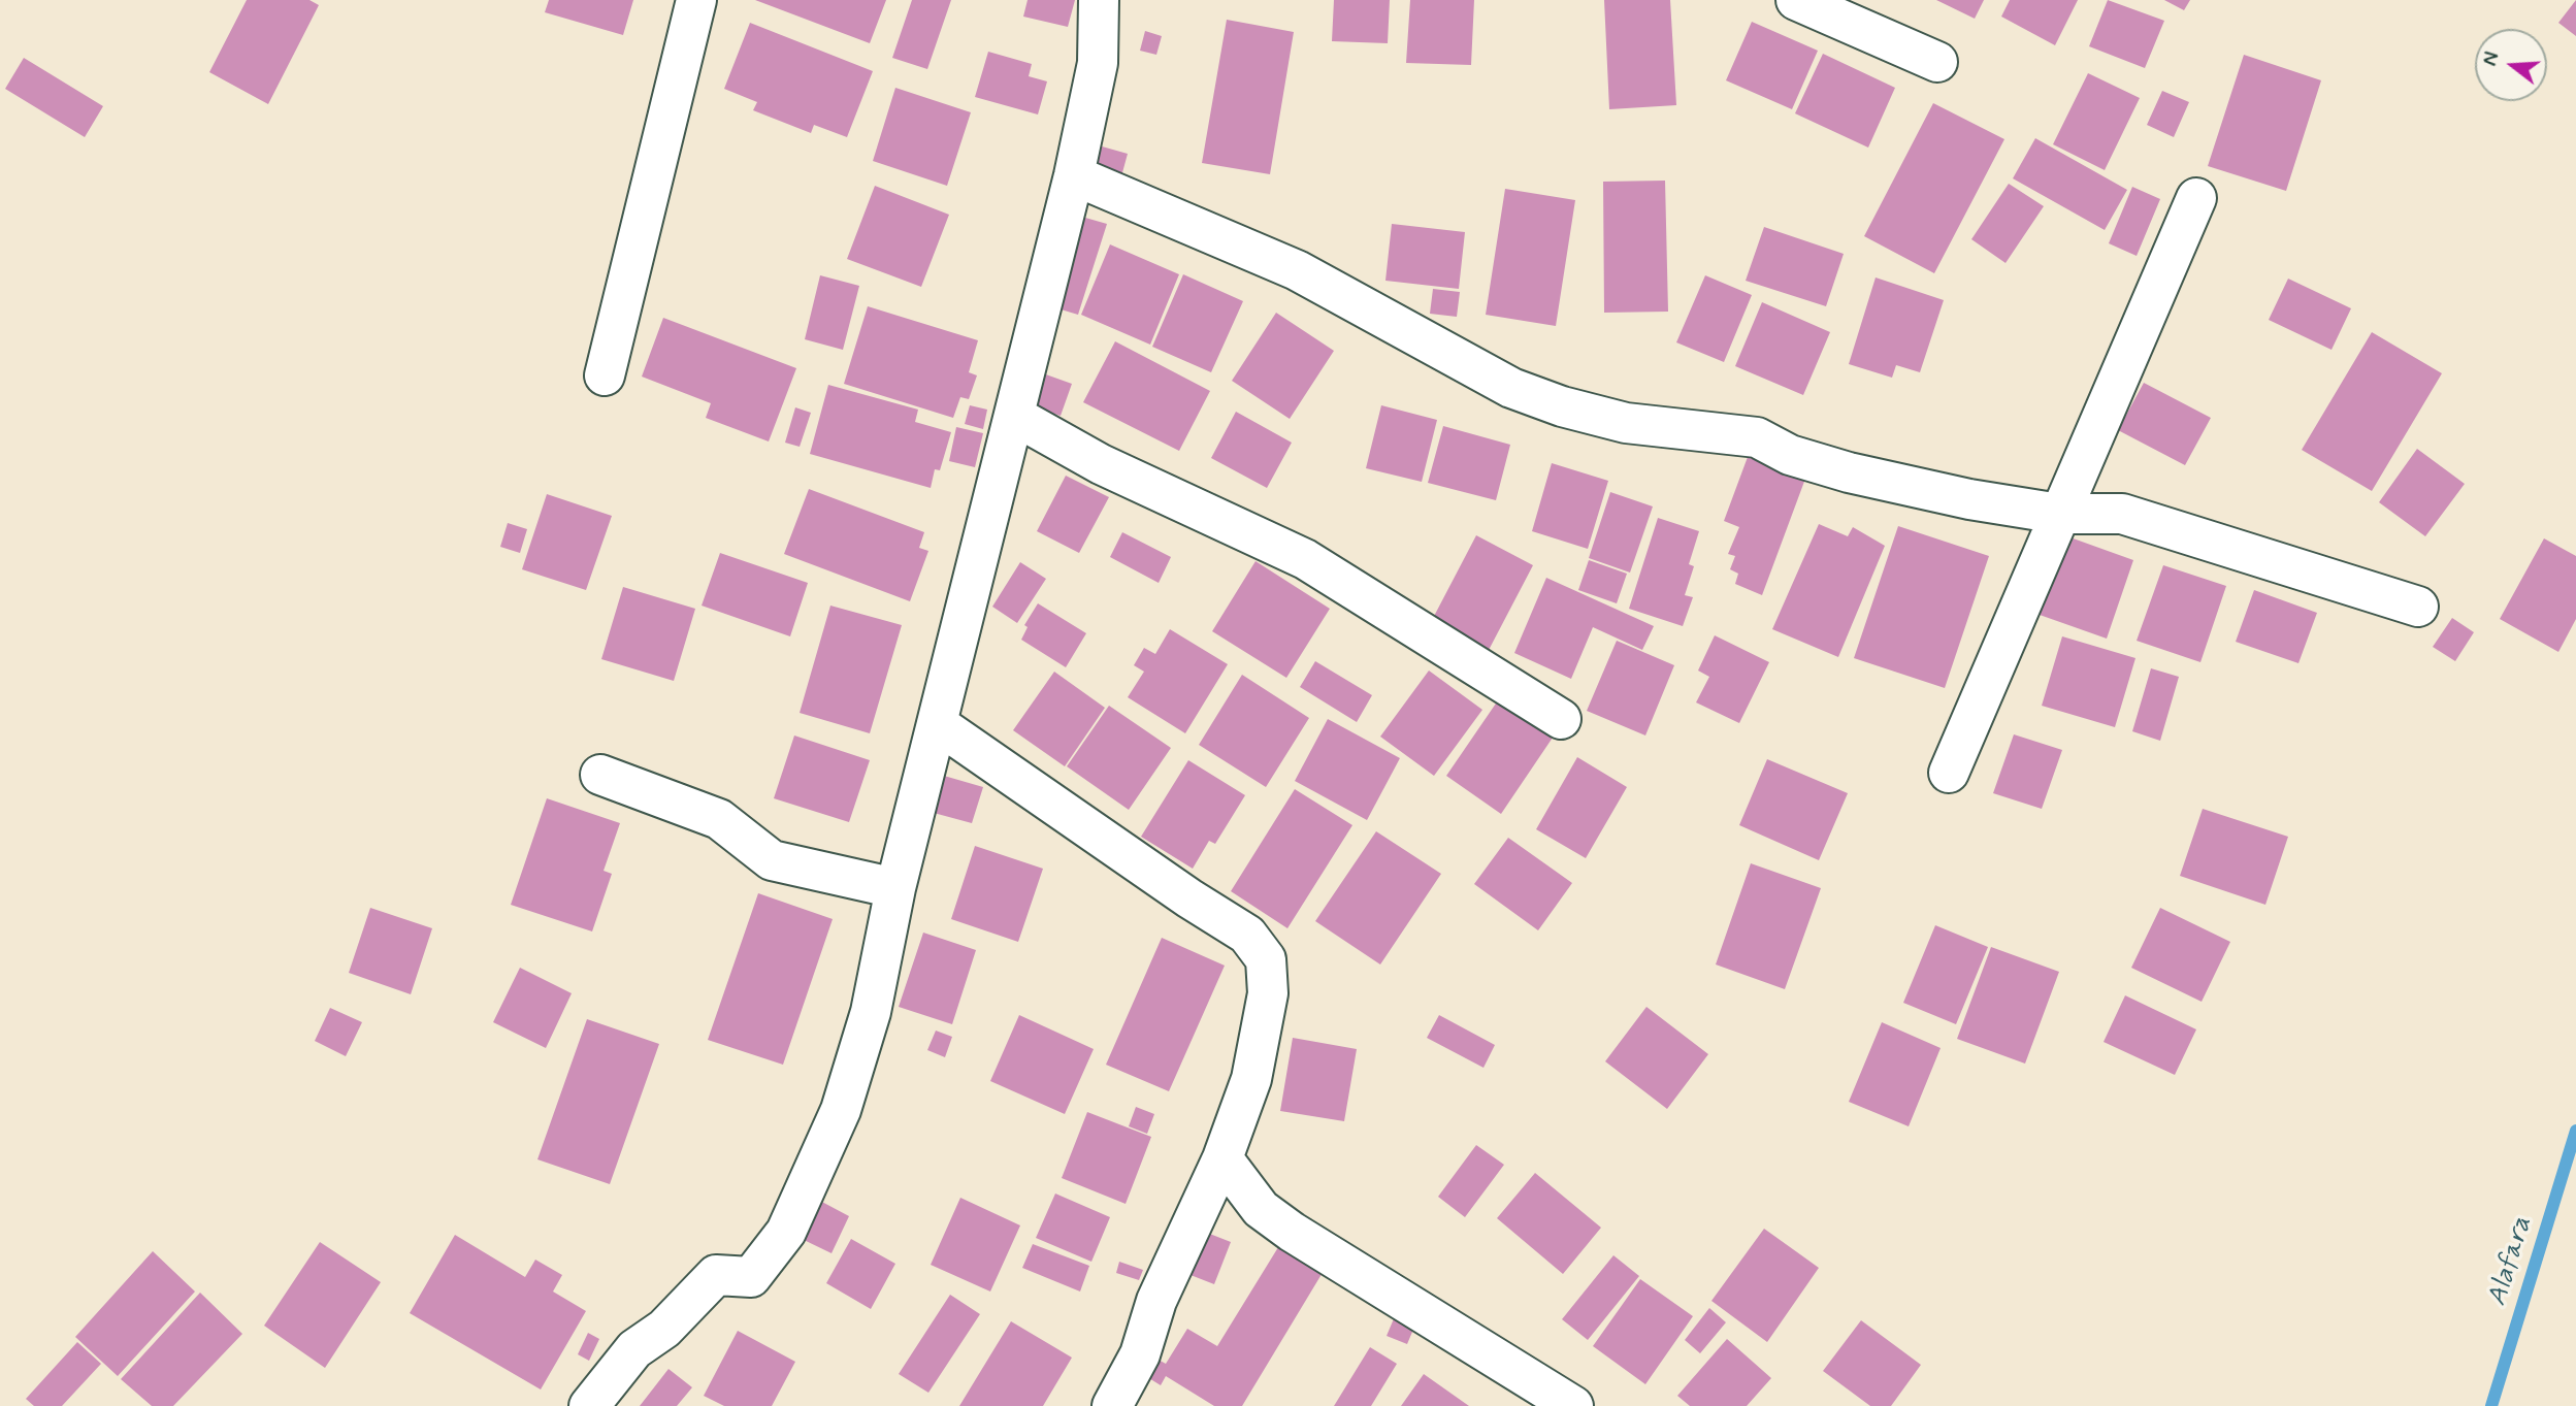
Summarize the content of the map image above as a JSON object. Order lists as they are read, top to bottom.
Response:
{
  "water": ["Alafara"],
  "north": "left"
}
